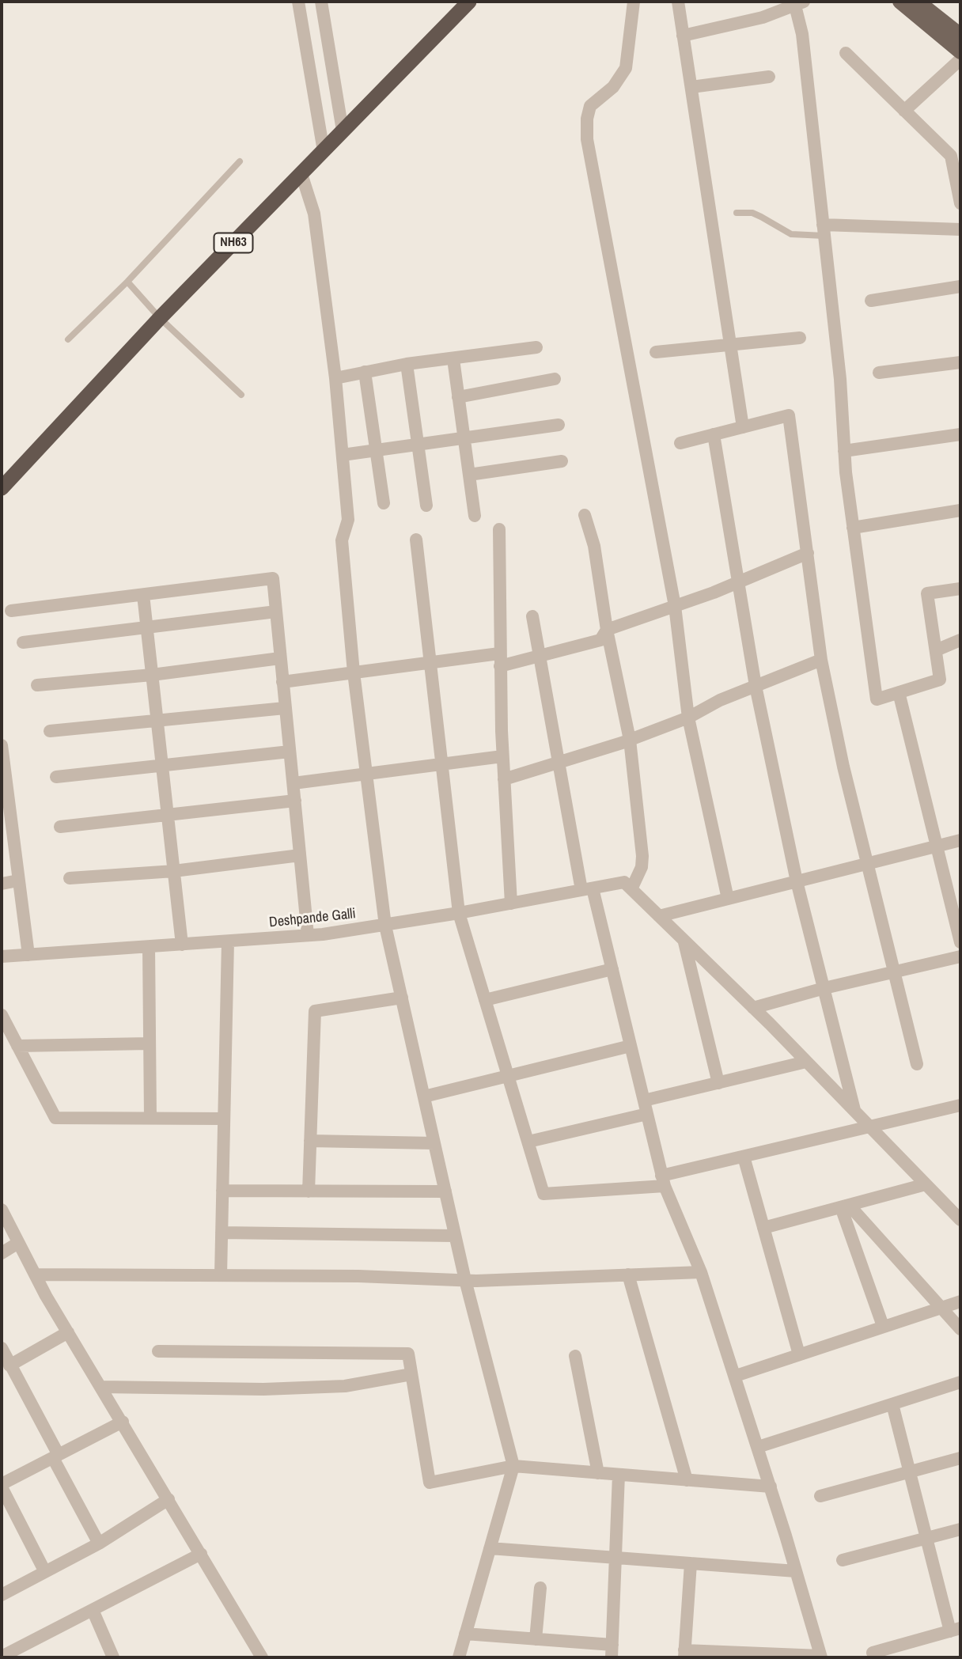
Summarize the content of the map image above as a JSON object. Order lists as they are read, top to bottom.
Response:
{
  "streets": {
    "highway": ["NH63"],
    "street": ["Deshpande Galli"]
  }
}
